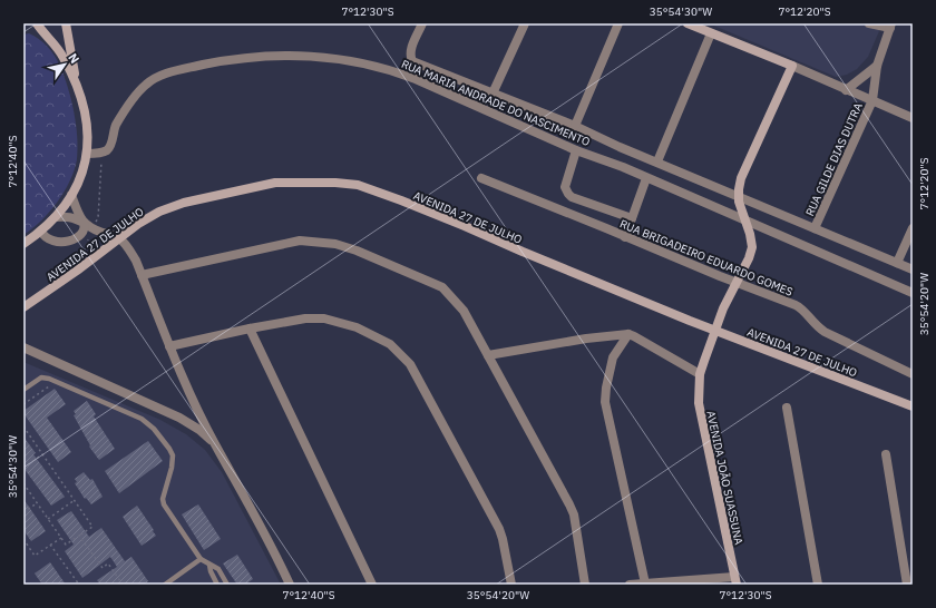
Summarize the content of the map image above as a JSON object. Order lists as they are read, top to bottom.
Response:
{
  "streets": {
    "street": [
      "RUA MARIA ANDRADE DO NASCIMENTO",
      "RUA GILDE DIAS DUTRA",
      "AVENIDA 27 DE JULHO",
      "RUA BRIGADEIRO EDUARDO GOMES",
      "AVENIDA JOÃO SUASSUNA"
    ]
  },
  "crossings": [
    ["RUA MARIA ANDRADE DO NASCIMENTO", "RUA GILDE DIAS DUTRA"],
    ["RUA MARIA ANDRADE DO NASCIMENTO", "AVENIDA JOÃO SUASSUNA"],
    ["AVENIDA 27 DE JULHO", "AVENIDA JOÃO SUASSUNA"],
    ["RUA BRIGADEIRO EDUARDO GOMES", "AVENIDA JOÃO SUASSUNA"]
  ],
  "north": "top right",
  "coordinates": [
    "7°12'30\"S",
    "35°54'30\"W",
    "7°12'20\"S",
    "7°12'40\"S",
    "35°54'20\"W"
  ]
}
